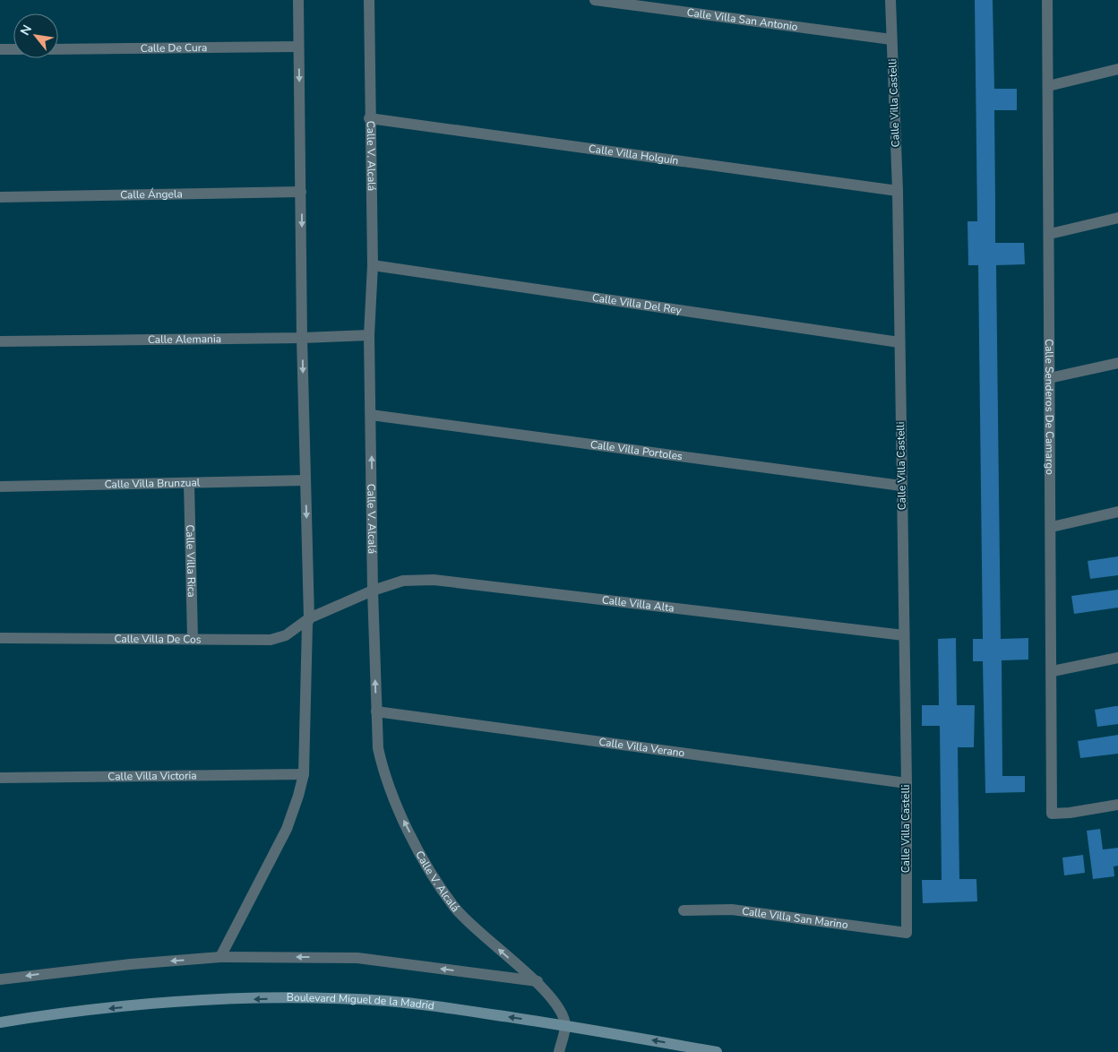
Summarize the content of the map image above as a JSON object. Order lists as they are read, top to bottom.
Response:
{
  "streets": {
    "main road": ["Boulevard Miguel de la Madrid"],
    "street": [
      "Calle Villa San Antonio",
      "Calle De Cura",
      "Calle Villa Castelli",
      "Calle Villa Holguín",
      "Calle V. Alcalá",
      "Calle Ángela",
      "Calle Villa Del Rey",
      "Calle Alemania",
      "Calle Senderos De Camargo",
      "Calle Villa Portoles",
      "Calle Villa Brunzual",
      "Calle Villa Rica",
      "Calle Villa Alta",
      "Calle Villa De Cos",
      "Calle Villa Verano",
      "Calle Villa Victoria",
      "Calle Villa San Marino"
    ]
  },
  "crossings": [
    ["Calle Villa San Antonio", "Calle Villa Castelli"],
    ["Calle Villa Castelli", "Calle Villa Holguín"],
    ["Calle Villa Castelli", "Calle Villa Del Rey"],
    ["Calle Villa Castelli", "Calle Villa Portoles"],
    ["Calle Villa Castelli", "Calle Villa Alta"],
    ["Calle Villa Castelli", "Calle Villa Verano"],
    ["Calle Villa Castelli", "Calle Villa San Marino"],
    ["Calle Villa Holguín", "Calle V. Alcalá"],
    ["Calle V. Alcalá", "Calle Villa Del Rey"],
    ["Calle V. Alcalá", "Calle Alemania"],
    ["Calle V. Alcalá", "Calle Villa Portoles"],
    ["Calle V. Alcalá", "Calle Villa Alta"],
    ["Calle V. Alcalá", "Calle Villa Verano"],
    ["Calle V. Alcalá", "Boulevard Miguel de la Madrid"],
    ["Calle Villa Brunzual", "Calle Villa Rica"],
    ["Calle Villa Rica", "Calle Villa De Cos"],
    ["Calle Villa Alta", "Calle Villa De Cos"]
  ],
  "one_way": ["Boulevard Miguel de la Madrid"],
  "north": "top left"
}
